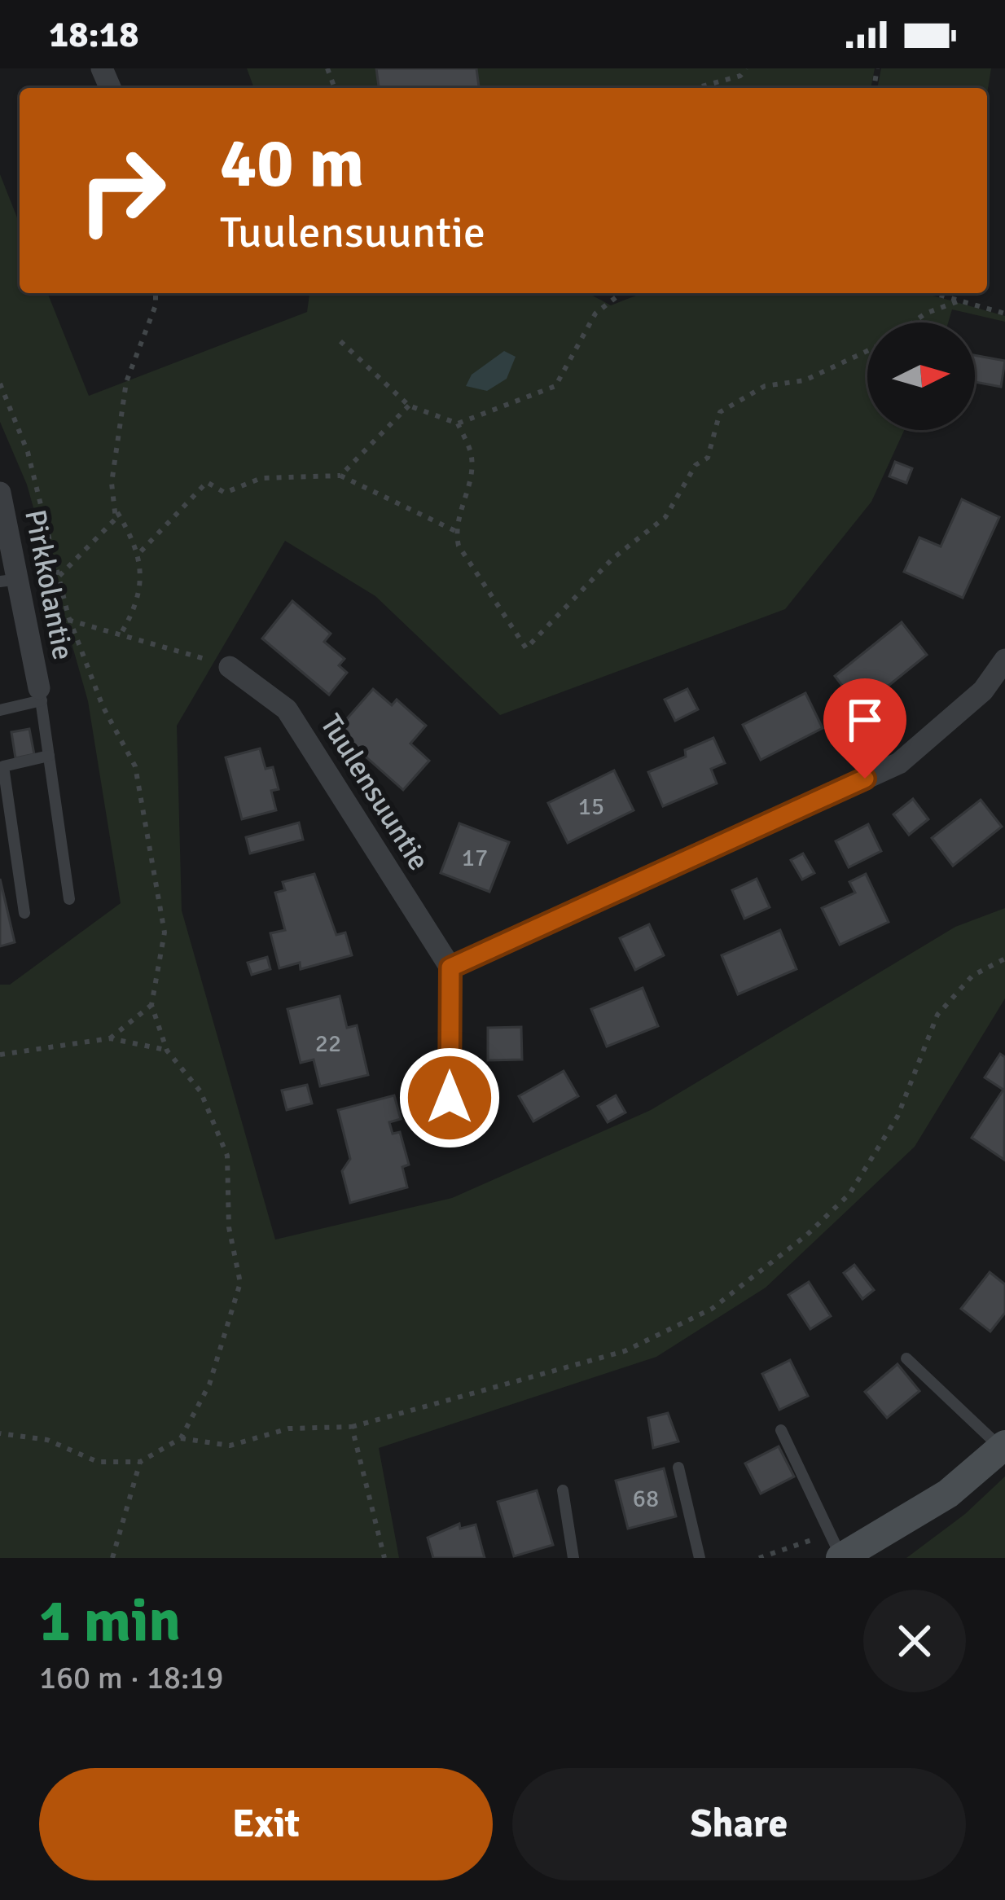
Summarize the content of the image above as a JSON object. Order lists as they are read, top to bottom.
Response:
{
  "streets": {
    "street": ["Pirkkolantie", "Tuulensuuntie"]
  },
  "house_numbers": [
    "15",
    "17",
    "22",
    "68"
  ],
  "north": "right",
  "page": {
    "status": "18:18",
    "turn": ["40 m", "Tuulensuuntie"],
    "heading": ["1 min", "160 m · 18:19"],
    "buttons": ["Exit", "Share"]
  }
}
